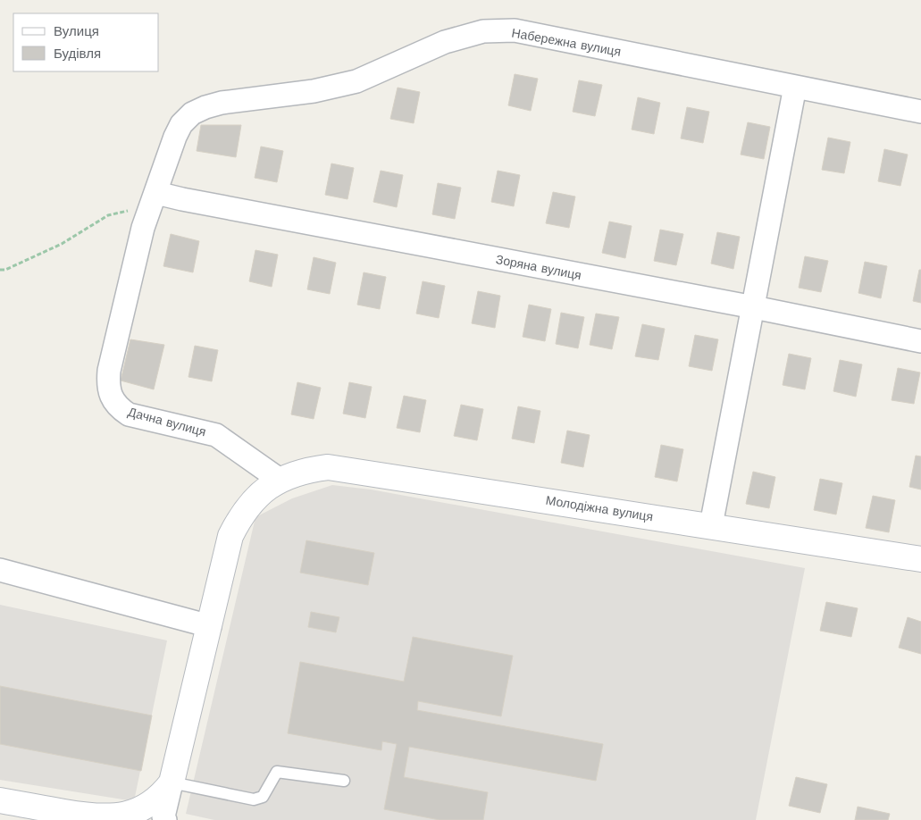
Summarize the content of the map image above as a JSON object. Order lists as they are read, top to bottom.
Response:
{
  "streets": {
    "street": [
      "Набережна вулиця",
      "Зоряна вулиця",
      "Дачна вулиця",
      "Молодіжна вулиця"
    ]
  },
  "crossings": [
    ["Набережна вулиця", "Дачна вулиця"],
    ["Зоряна вулиця", "Дачна вулиця"],
    ["Дачна вулиця", "Молодіжна вулиця"]
  ],
  "legend": ["Вулиця", "Будівля"]
}
